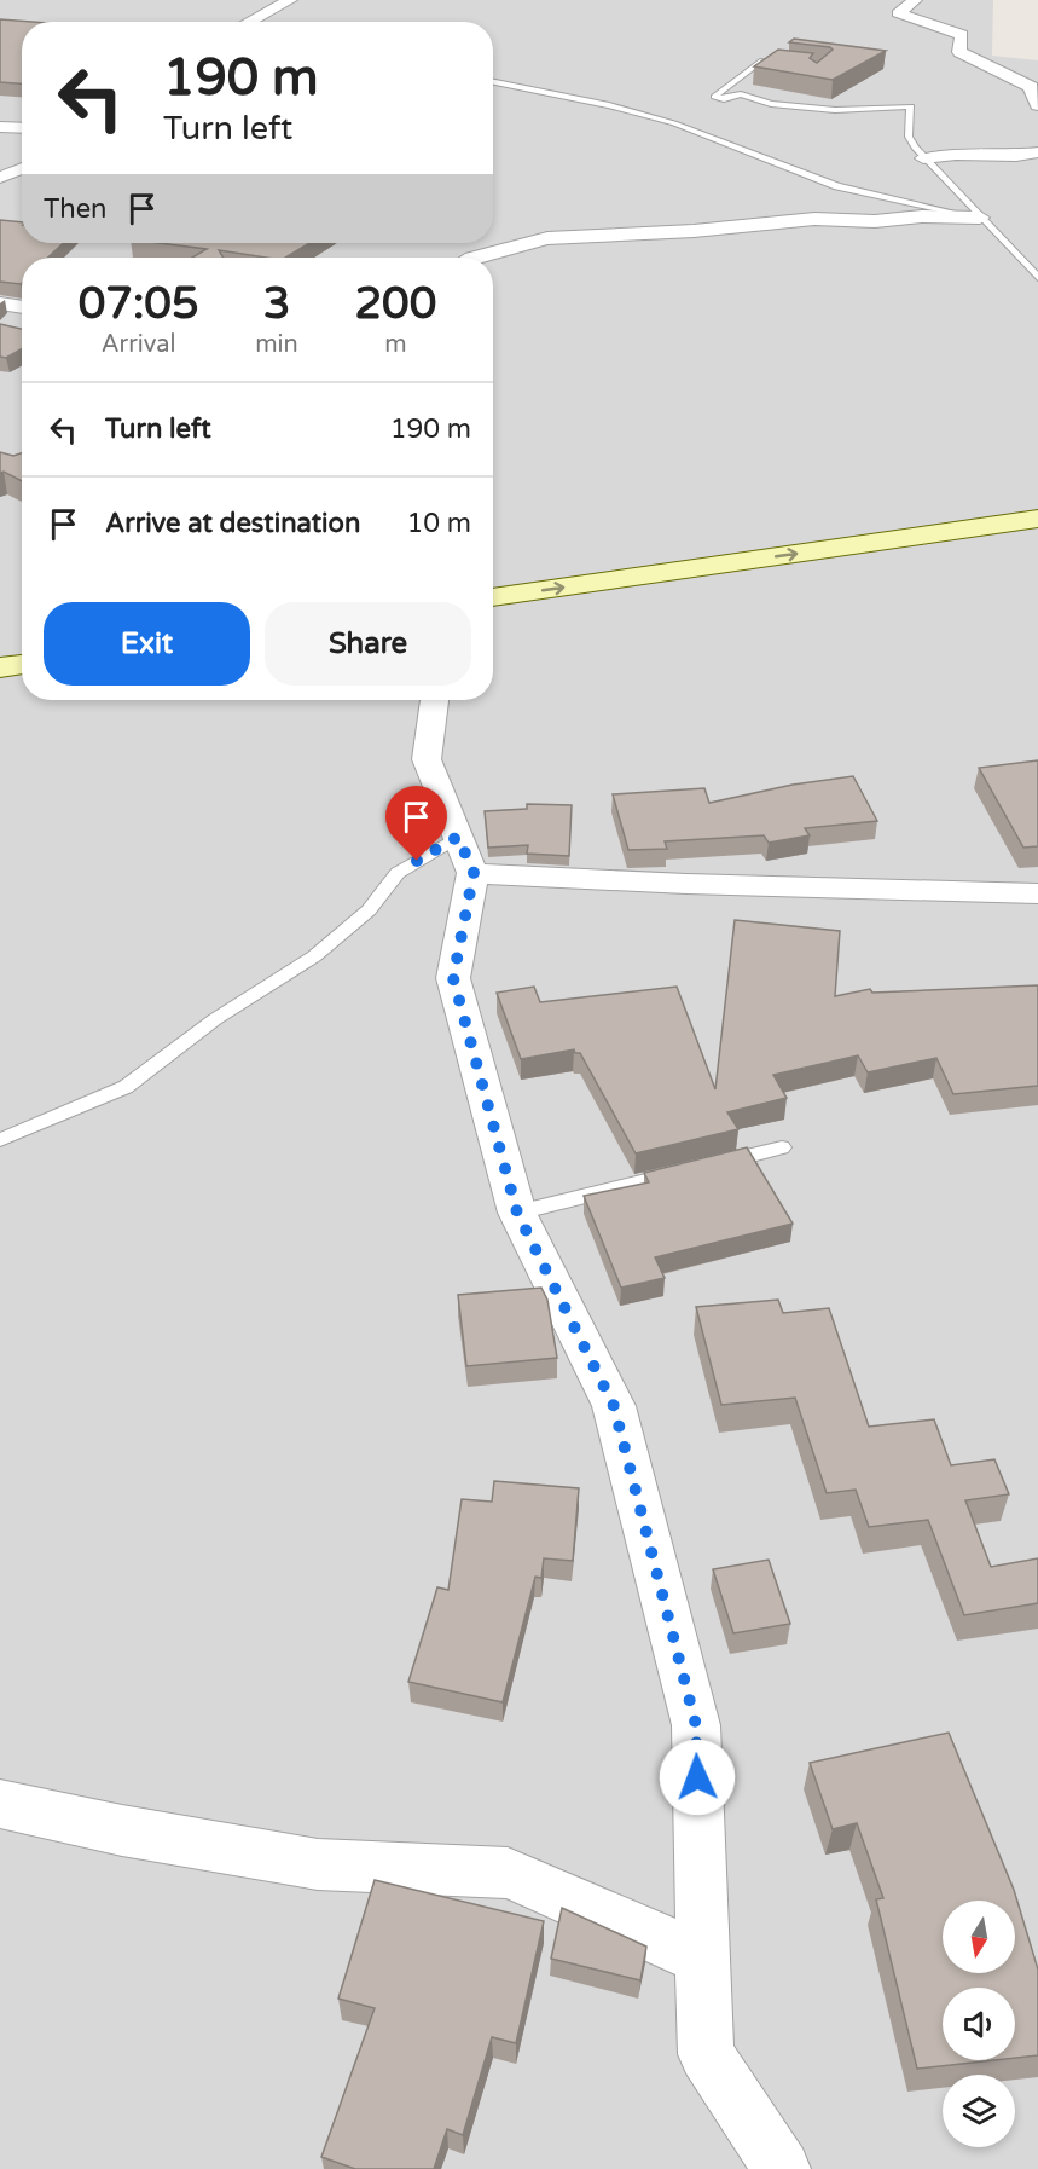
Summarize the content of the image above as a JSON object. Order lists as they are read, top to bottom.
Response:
{
  "north": "bottom",
  "page": {
    "turn": ["190 m", "Turn left"],
    "then": "Then",
    "eta": [
      "07:05",
      "Arrival",
      "3",
      "min",
      "200",
      "m"
    ],
    "list": [
      {
        "name": "Turn left",
        "value": "190 m"
      },
      {
        "name": "Arrive at destination",
        "value": "10 m"
      }
    ],
    "buttons": ["Exit", "Share"]
  }
}
